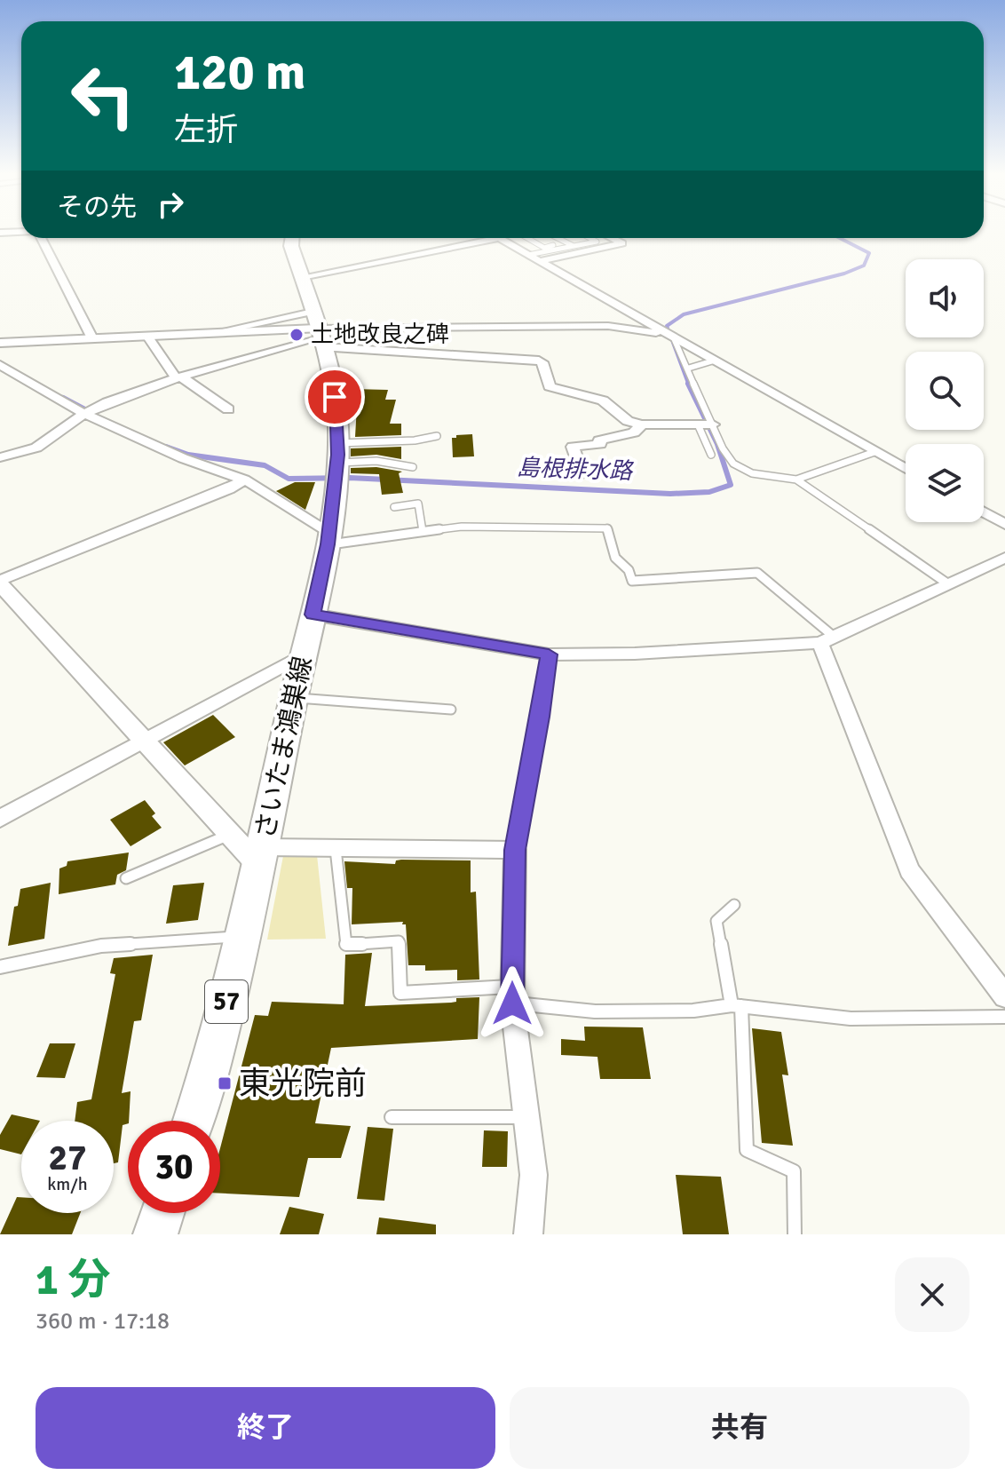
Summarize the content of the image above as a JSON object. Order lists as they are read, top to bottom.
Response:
{
  "streets": {
    "main road": ["さいたま鴻巣線", "57"]
  },
  "water": ["島根排水路"],
  "places": {
    "other": ["土地改良之碑"],
    "transit": ["東光院前"]
  },
  "page": {
    "turn": ["120 m", "左折"],
    "then": "その先",
    "speed": "27 km/h",
    "limit": "30",
    "heading": ["1 分", "360 m · 17:18"],
    "buttons": ["終了", "共有"]
  }
}
